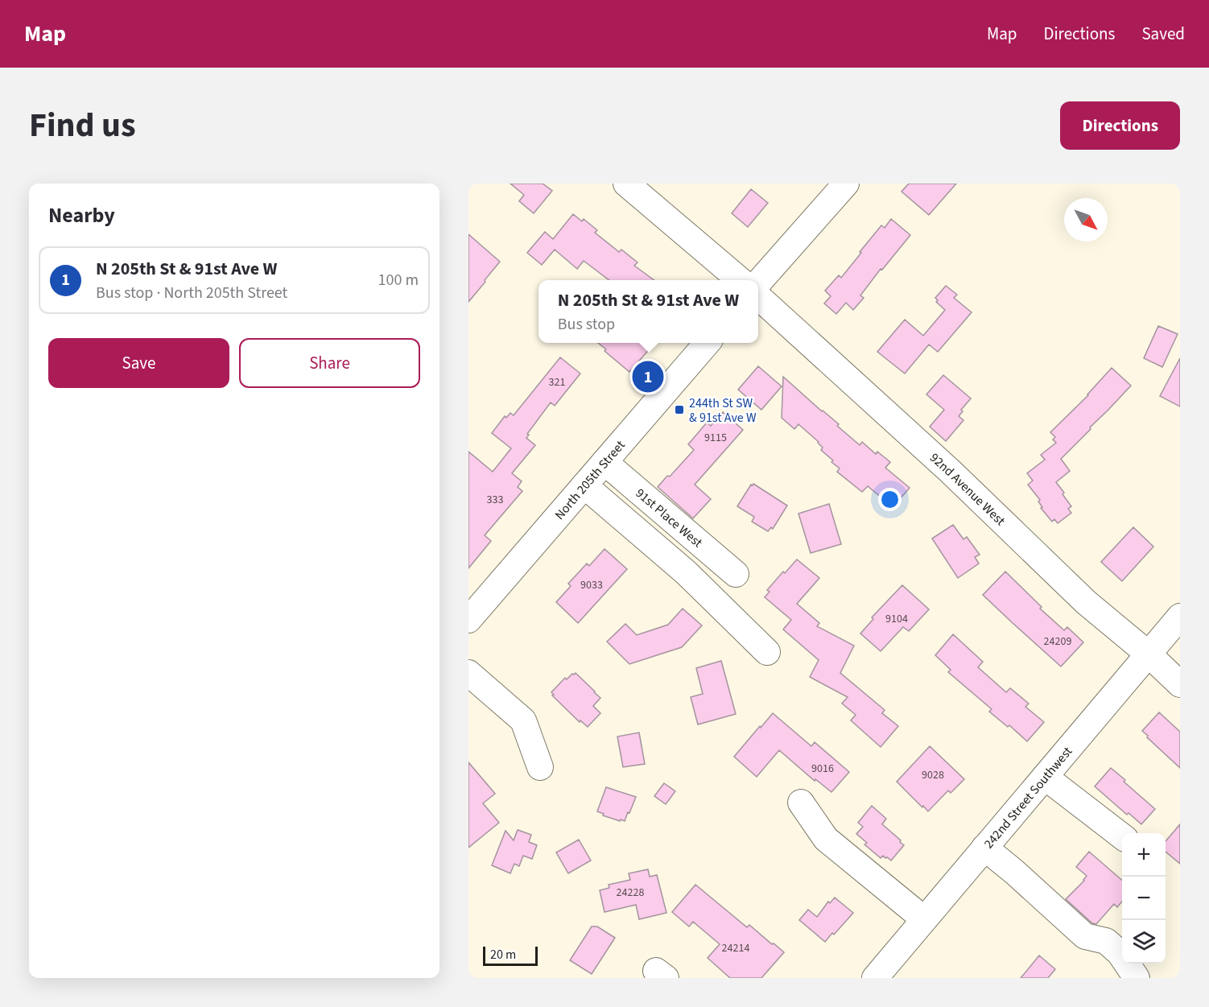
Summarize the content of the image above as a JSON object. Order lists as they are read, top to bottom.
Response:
{
  "streets": {
    "street": [
      "North 205th Street",
      "92nd Avenue West",
      "91st Place West",
      "242nd Street Southwest"
    ]
  },
  "crossings": [
    ["North 205th Street", "91st Place West"],
    ["92nd Avenue West", "242nd Street Southwest"]
  ],
  "places": {
    "transit": ["244th St SW & 91st Ave W"]
  },
  "house_numbers": [
    "321",
    "9115",
    "333",
    "9033",
    "9104",
    "24209",
    "9016",
    "9028",
    "24228",
    "24214"
  ],
  "scale_bar": "20 m",
  "north": "bottom right",
  "page": {
    "header": "Map",
    "nav": ["Map", "Directions", "Saved"],
    "title": "Find us",
    "buttons": [
      "Directions",
      ["Save", "Share"]
    ],
    "heading": "Nearby",
    "list": [
      {
        "mark": "1",
        "name": "N 205th St & 91st Ave W",
        "note": "Bus stop · North 205th Street",
        "value": "100 m"
      }
    ],
    "popup": ["N 205th St & 91st Ave W", "Bus stop"],
    "pins": "1",
    "map_buttons": ["+", "−"],
    "scale": "20 m"
  }
}
